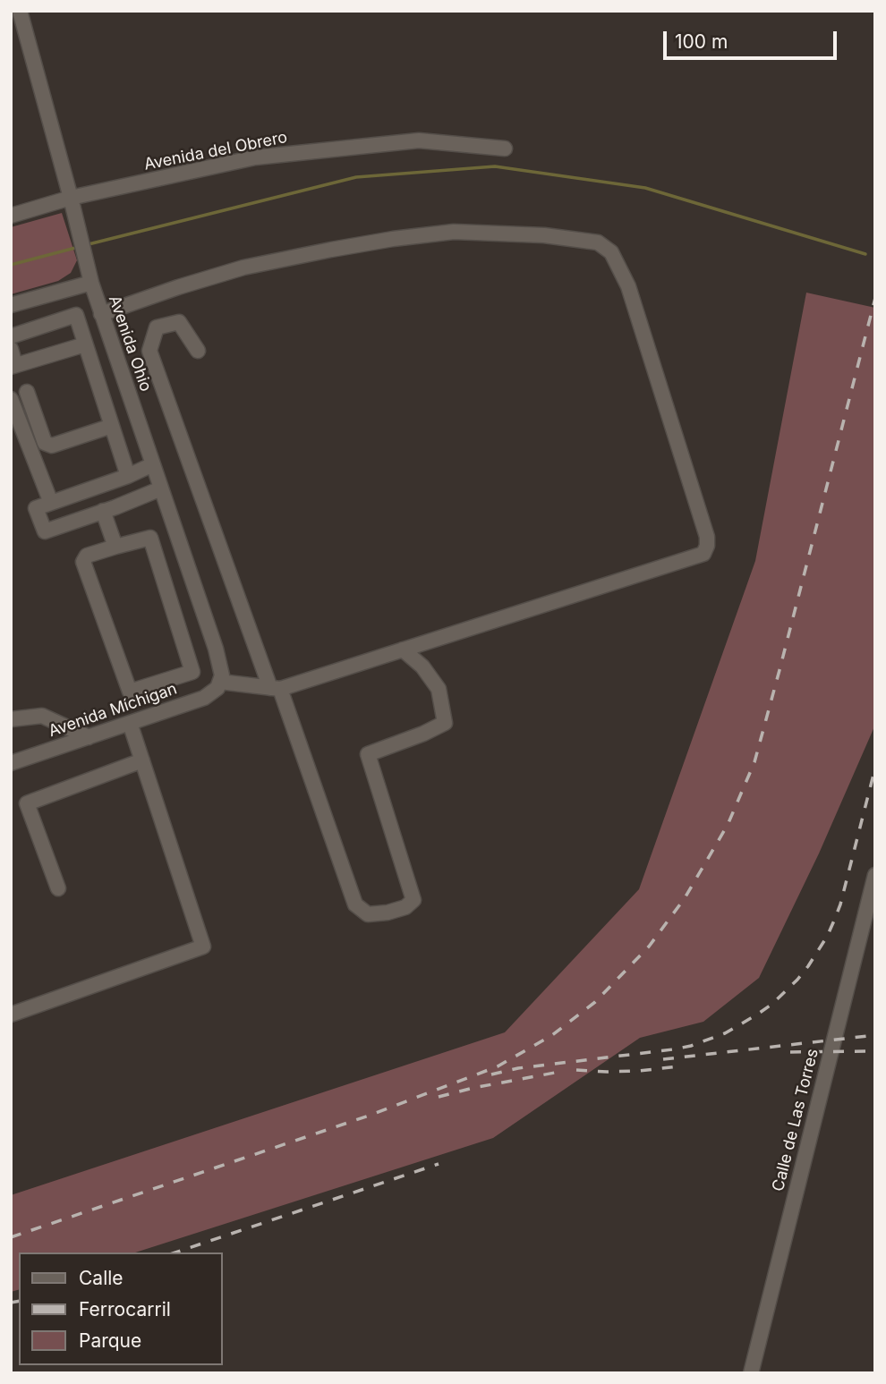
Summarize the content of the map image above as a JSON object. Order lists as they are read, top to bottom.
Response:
{
  "streets": {
    "street": [
      "Avenida del Obrero",
      "Avenida Ohio",
      "Avenida Míchigan",
      "Calle de Las Torres"
    ]
  },
  "crossings": [
    ["Avenida del Obrero", "Avenida Ohio"],
    ["Avenida Ohio", "Avenida Míchigan"]
  ],
  "legend": ["Calle", "Ferrocarril", "Parque"],
  "scale_bar": "100 m"
}
